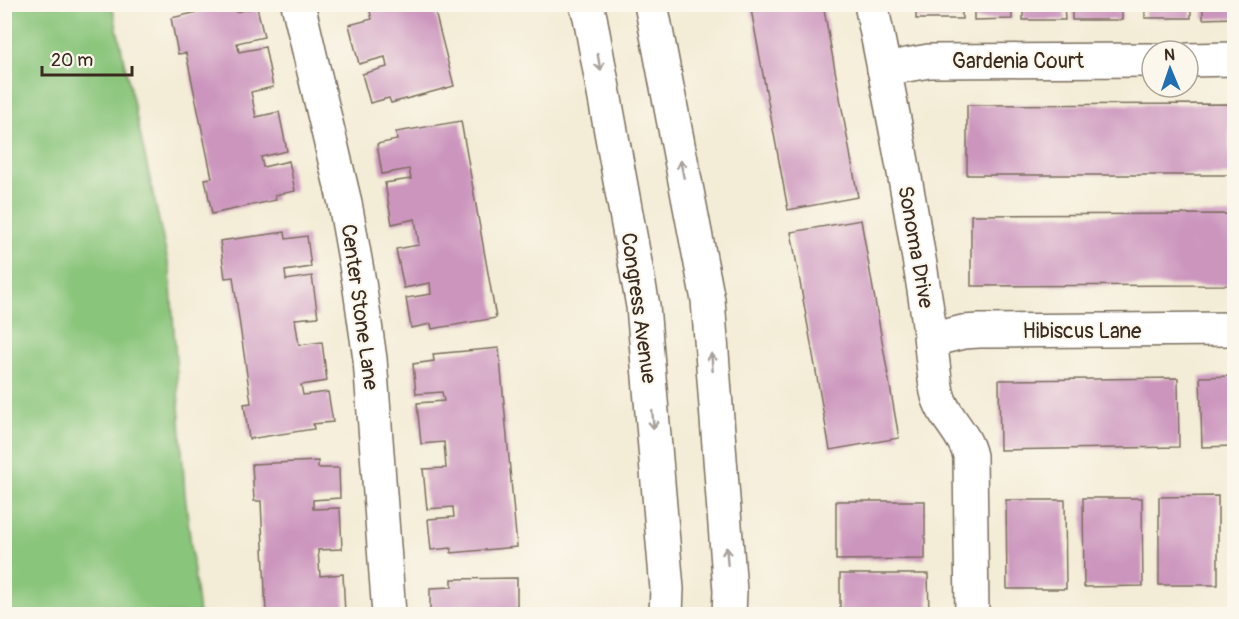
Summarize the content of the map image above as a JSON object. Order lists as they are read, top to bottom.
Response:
{
  "streets": {
    "street": [
      "Gardenia Court",
      "Sonoma Drive",
      "Center Stone Lane",
      "Congress Avenue",
      "Hibiscus Lane"
    ]
  },
  "crossings": [
    ["Gardenia Court", "Sonoma Drive"],
    ["Sonoma Drive", "Hibiscus Lane"]
  ],
  "scale_bar": "20 m",
  "north": "top"
}
